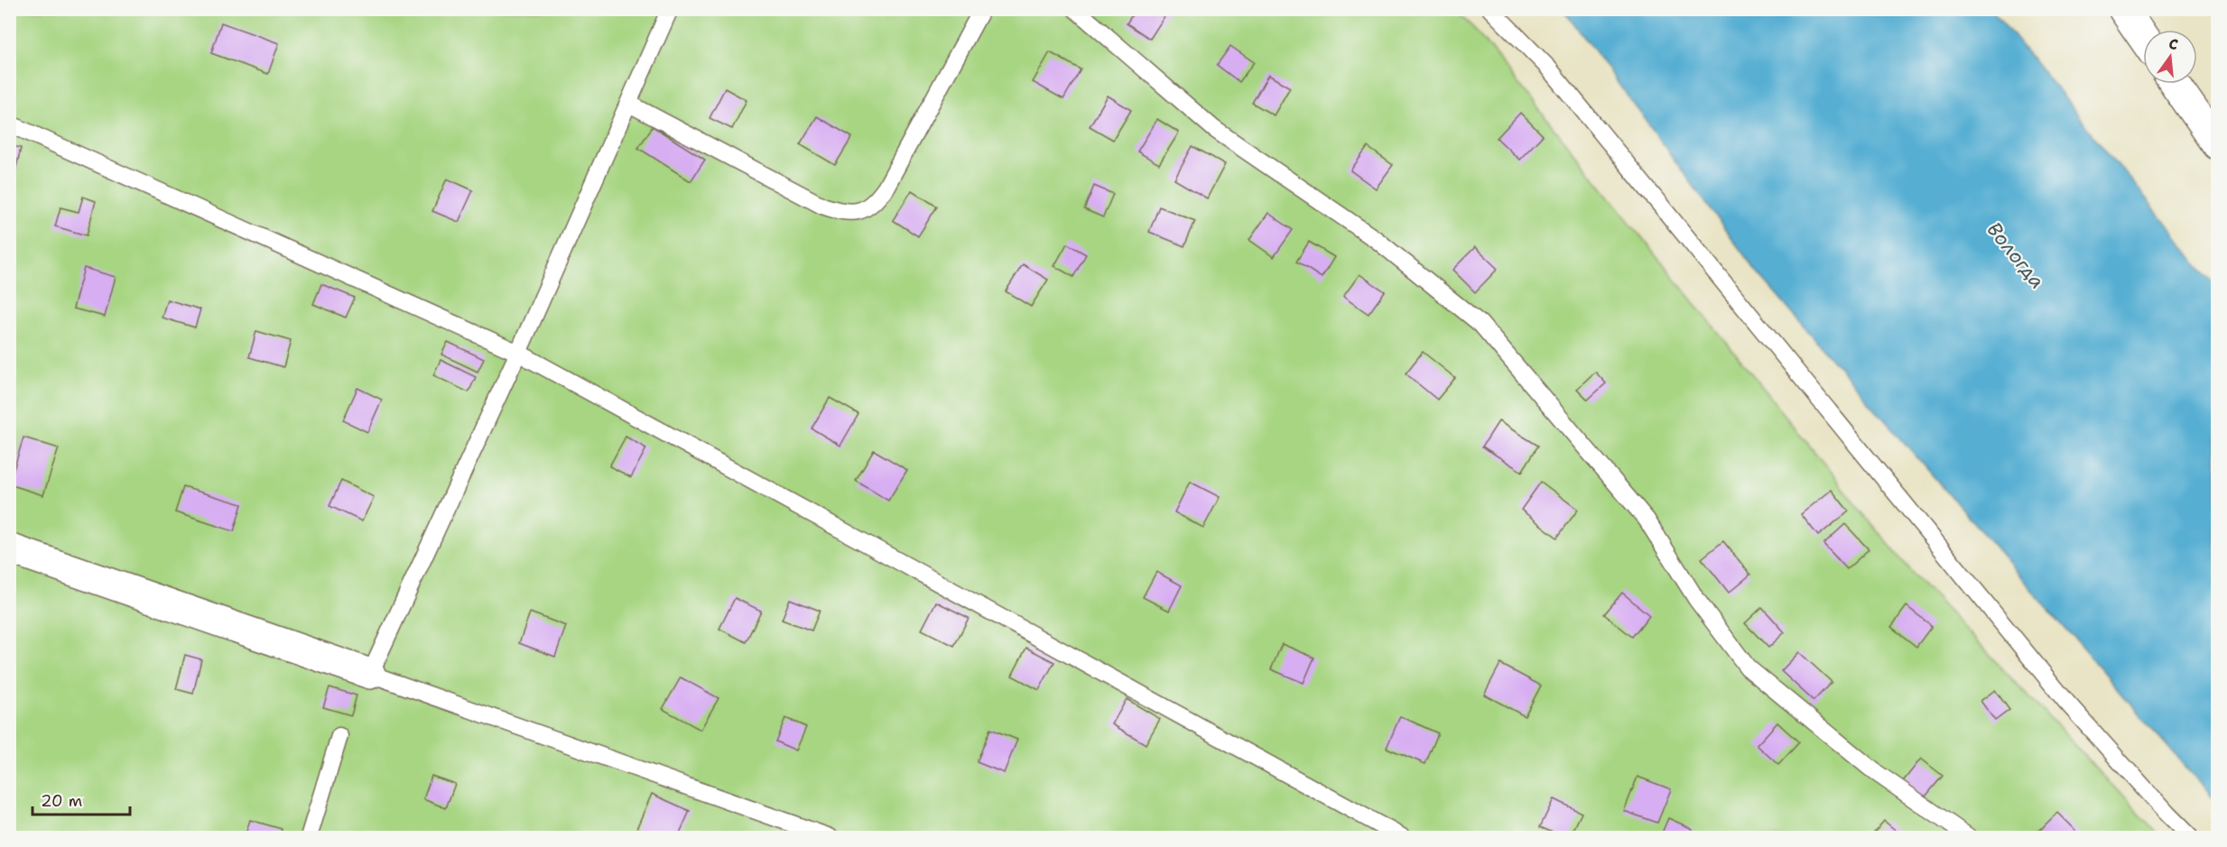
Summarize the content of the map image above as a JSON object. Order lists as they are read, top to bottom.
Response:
{
  "water": ["Вологда"],
  "scale_bar": "20 m",
  "north": "top"
}
